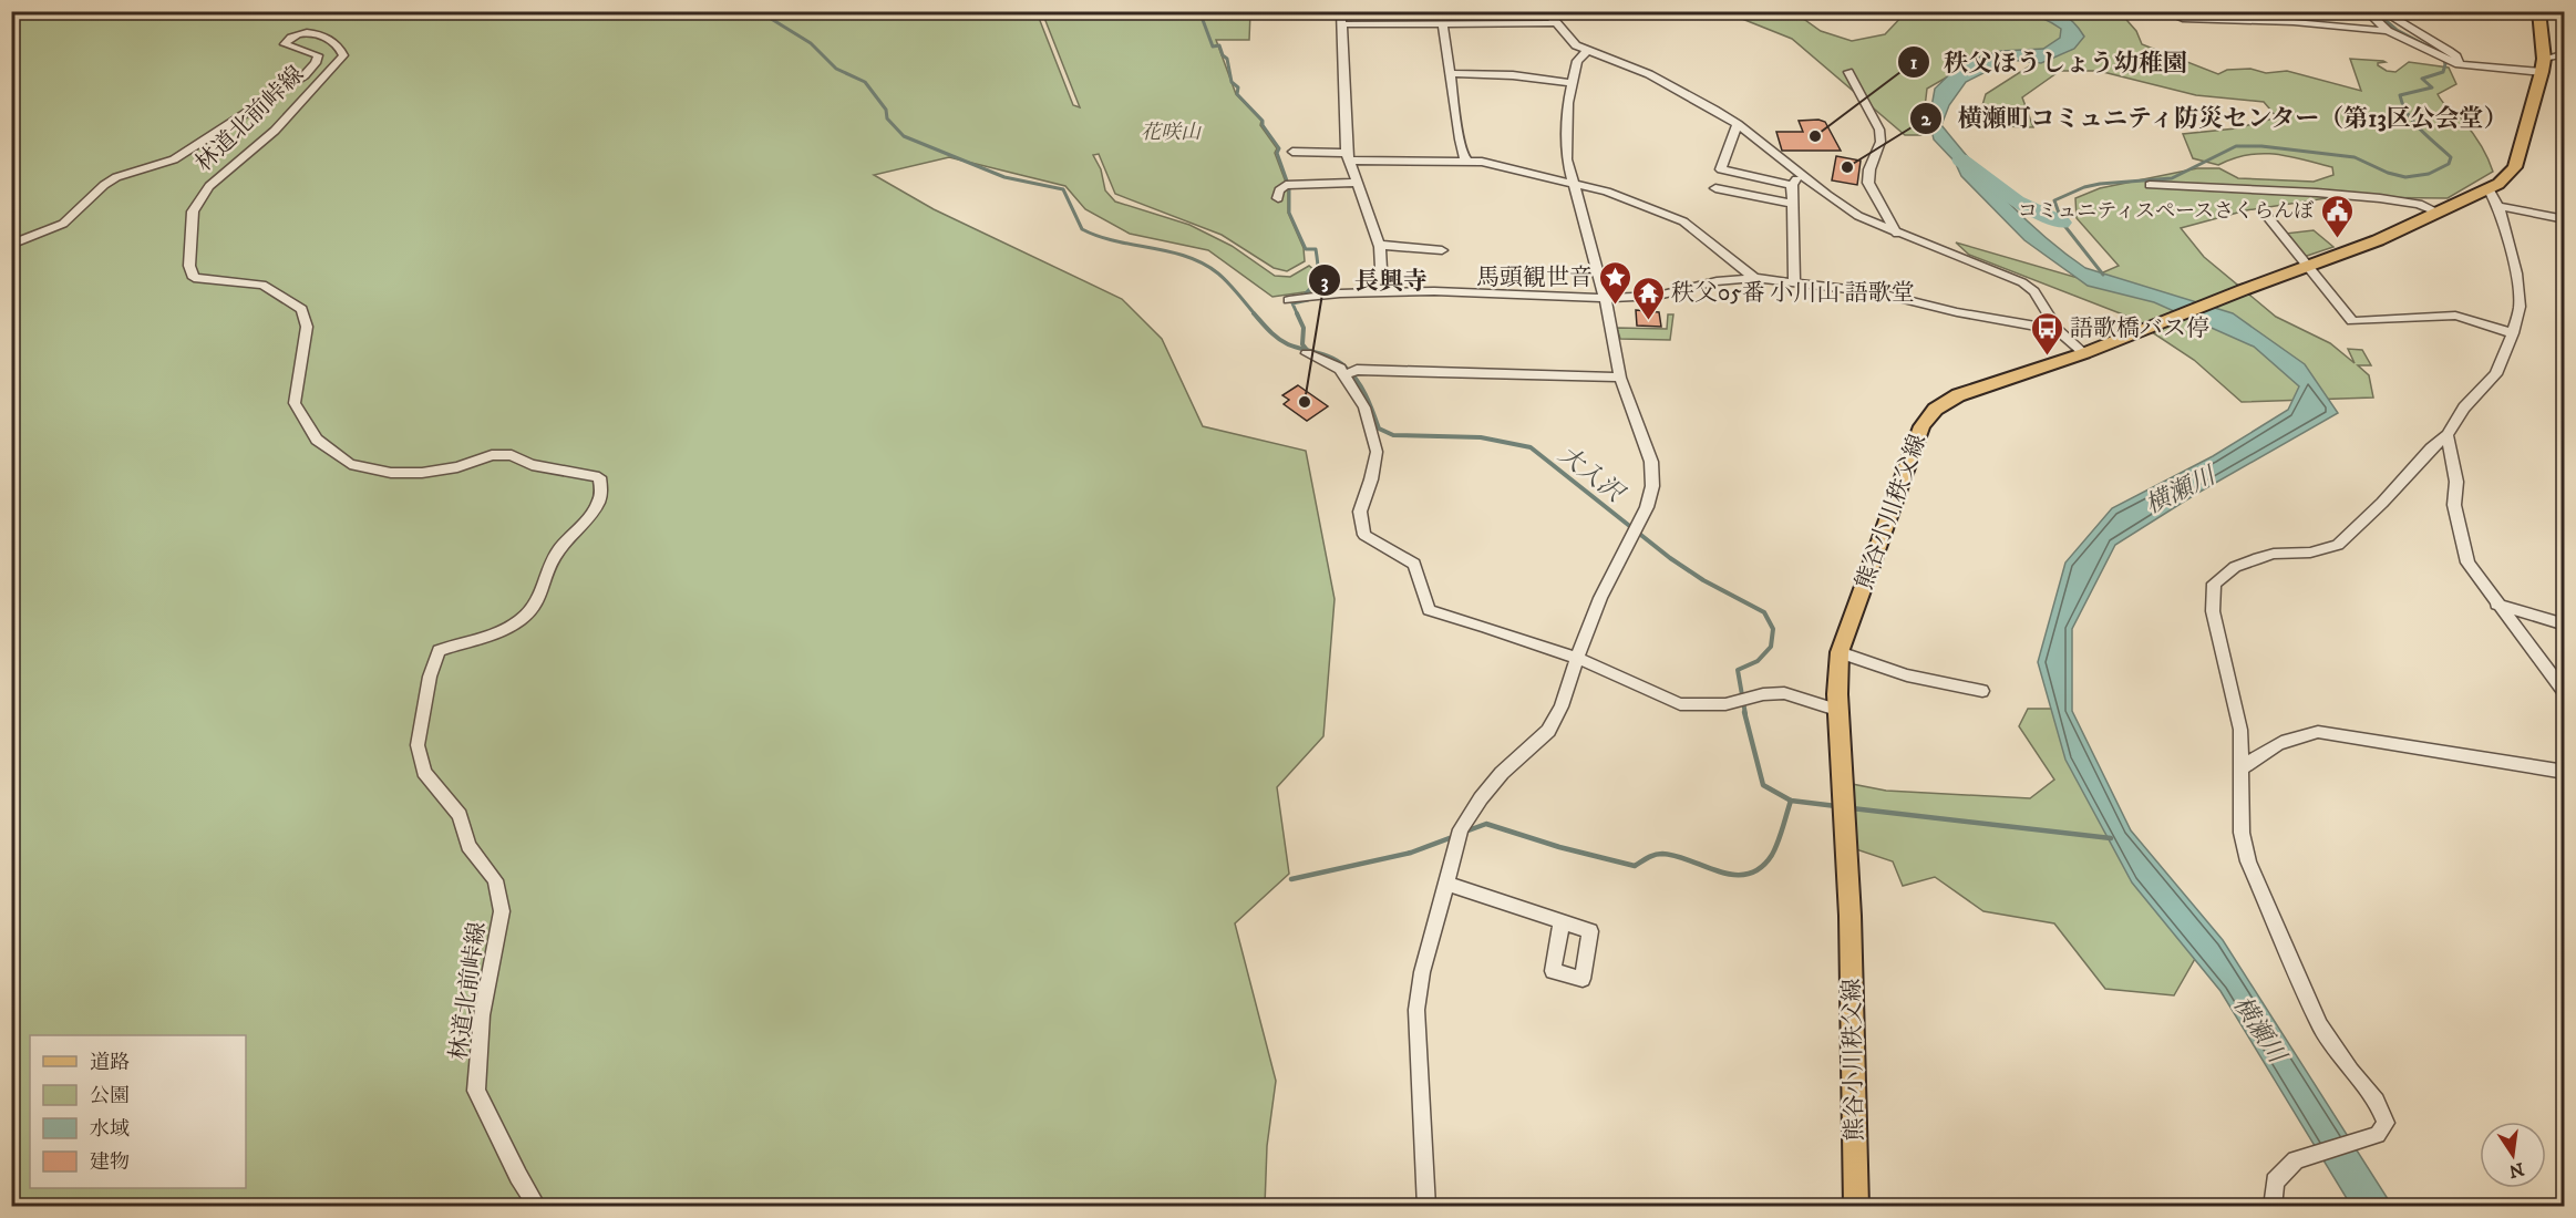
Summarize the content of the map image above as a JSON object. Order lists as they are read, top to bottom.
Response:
{
  "streets": {
    "main road": ["熊谷小川秩父線"],
    "street": ["林道北前峠線"]
  },
  "water": ["大入沢", "横瀬川"],
  "parks": ["花咲山"],
  "places": {
    "other": ["秩父ほうしょう幼稚園", "横瀬町コミュニティ防災センター（第13区公会堂）", "長興寺"],
    "public building": ["コミュニティスペースさくらんぼ"],
    "place": ["馬頭観世音"],
    "temple": ["秩父05番 小川山 語歌堂"],
    "bus stop": ["語歌橋バス停"]
  },
  "legend": [
    "道路",
    "公園",
    "水域",
    "建物"
  ],
  "north": "bottom"
}
